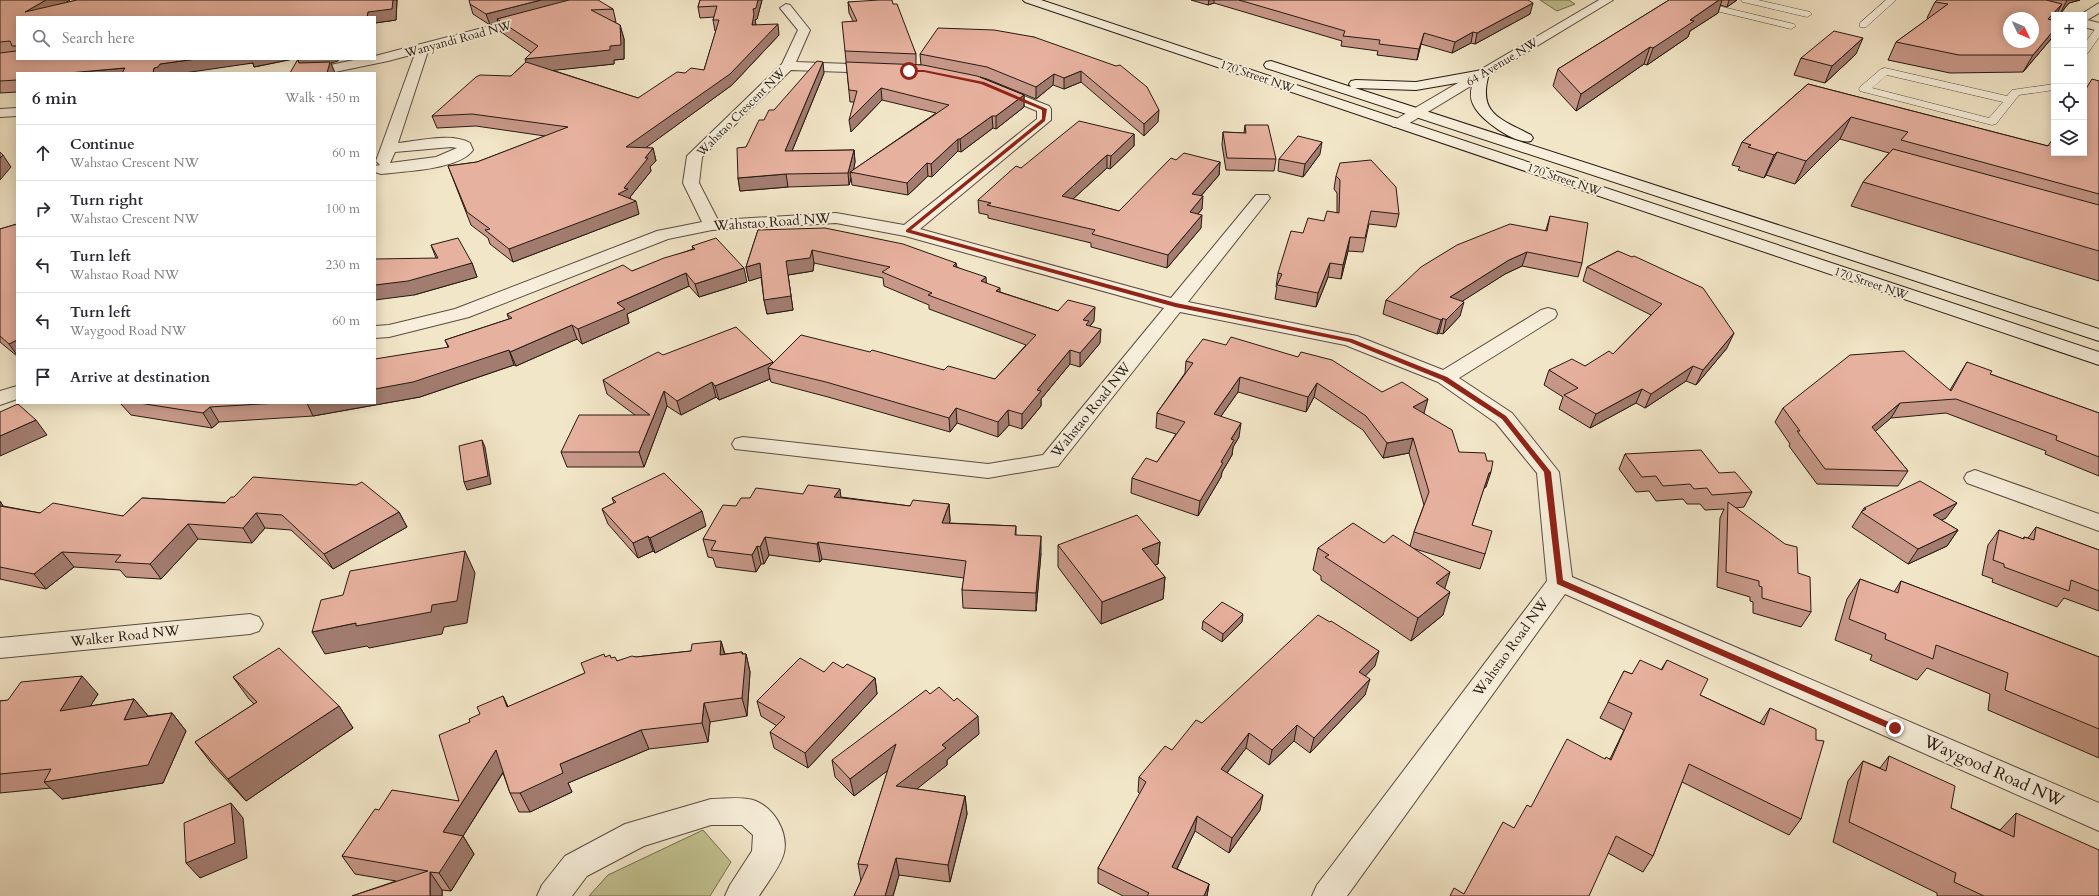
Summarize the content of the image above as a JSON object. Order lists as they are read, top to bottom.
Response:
{
  "streets": {
    "street": [
      "Wanyandi Road NW",
      "64 Avenue NW",
      "170 Street NW",
      "Wahstao Crescent NW",
      "Wahstao Road NW",
      "Walker Road NW",
      "Waygood Road NW"
    ]
  },
  "crossings": [
    ["64 Avenue NW", "170 Street NW"],
    ["Wahstao Crescent NW", "Wahstao Road NW"],
    ["Wahstao Road NW", "Waygood Road NW"]
  ],
  "north": "bottom right",
  "page": {
    "map_buttons": ["+", "−"],
    "search": "Search here",
    "heading": ["6 min", "Walk · 450 m"],
    "list": [
      ["Continue", "Wahstao Crescent NW", "60 m"],
      ["Turn right", "Wahstao Crescent NW", "100 m"],
      ["Turn left", "Wahstao Road NW", "230 m"],
      ["Turn left", "Waygood Road NW", "60 m"],
      "Arrive at destination"
    ]
  }
}
